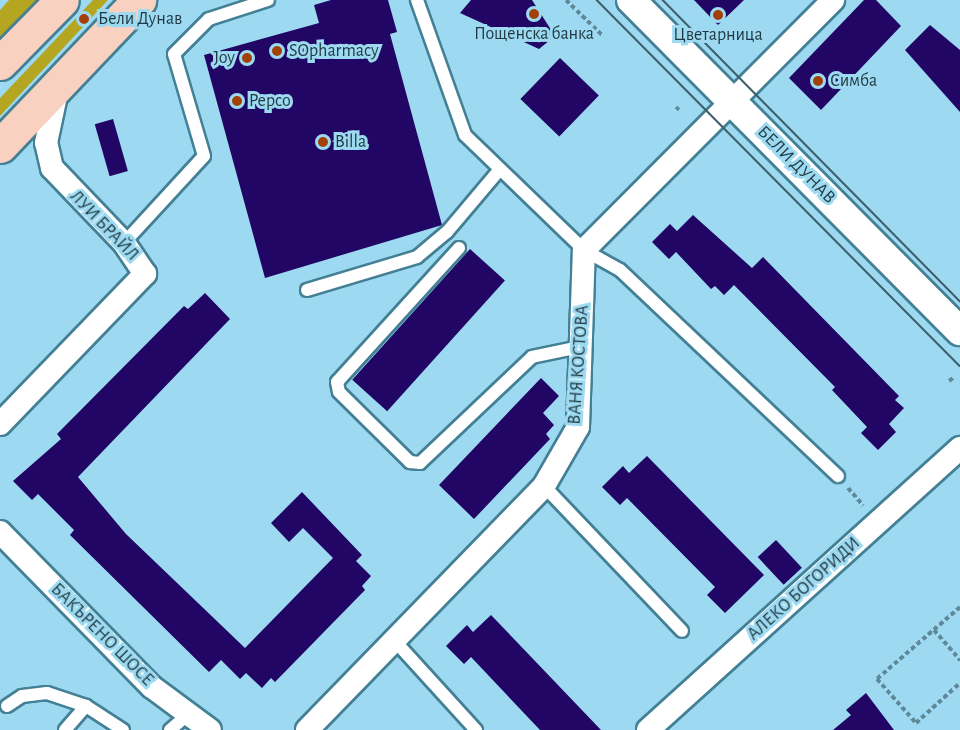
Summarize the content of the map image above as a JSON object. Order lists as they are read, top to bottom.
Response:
{
  "streets": {
    "street": [
      "БЕЛИ ДУНАВ",
      "ЛУИ БРАЙЛ",
      "ВАНЯ КОСТОВА",
      "АЛЕКО БОГОРИДИ",
      "БАКЪРЕНО ШОСЕ"
    ]
  },
  "places": [
    "Пощенска банка",
    "Цветарница",
    "Бели Дунав",
    "SOpharmacy",
    "Joy",
    "Симба",
    "Pepco",
    "Billa"
  ]
}
